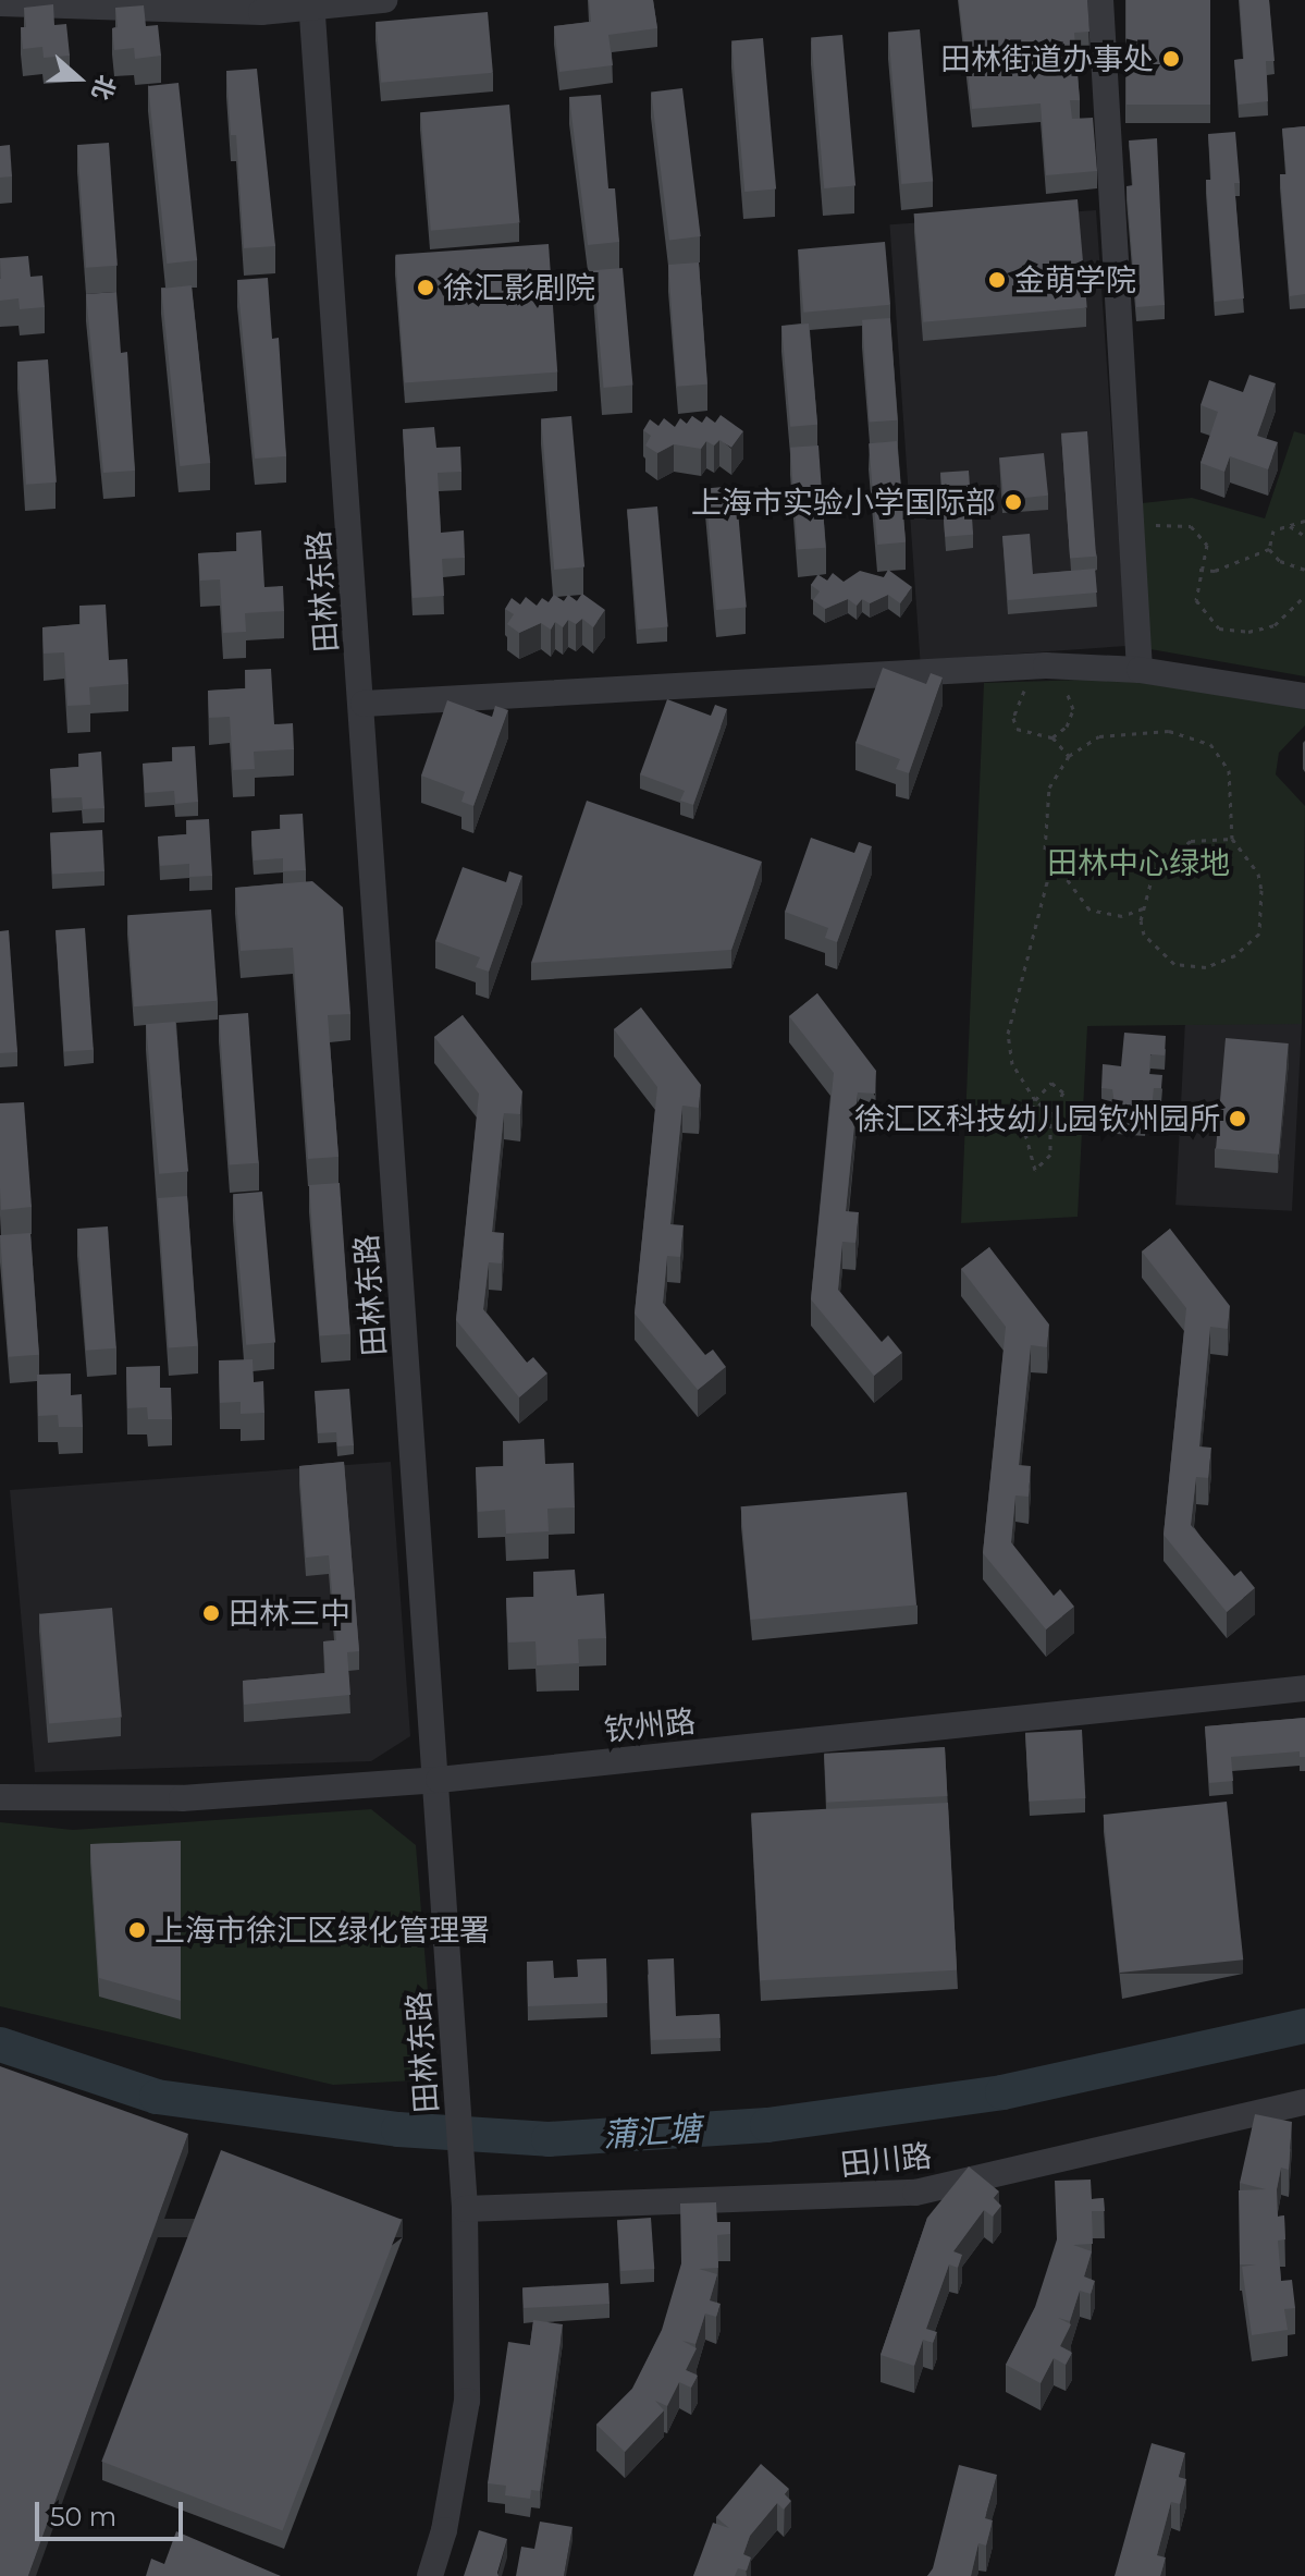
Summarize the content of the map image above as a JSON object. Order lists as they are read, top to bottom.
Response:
{
  "streets": {
    "street": ["田林东路", "钦州路", "田川路"]
  },
  "crossings": [
    ["田林东路", "钦州路"],
    ["田林东路", "田川路"]
  ],
  "water": ["蒲汇塘"],
  "parks": ["田林中心绿地"],
  "places": [
    "田林街道办事处",
    "金萌学院",
    "徐汇影剧院",
    "上海市实验小学国际部",
    "徐汇区科技幼儿园钦州园所",
    "田林三中",
    "上海市徐汇区绿化管理署"
  ],
  "scale_bar": "50 m",
  "north": "right"
}
